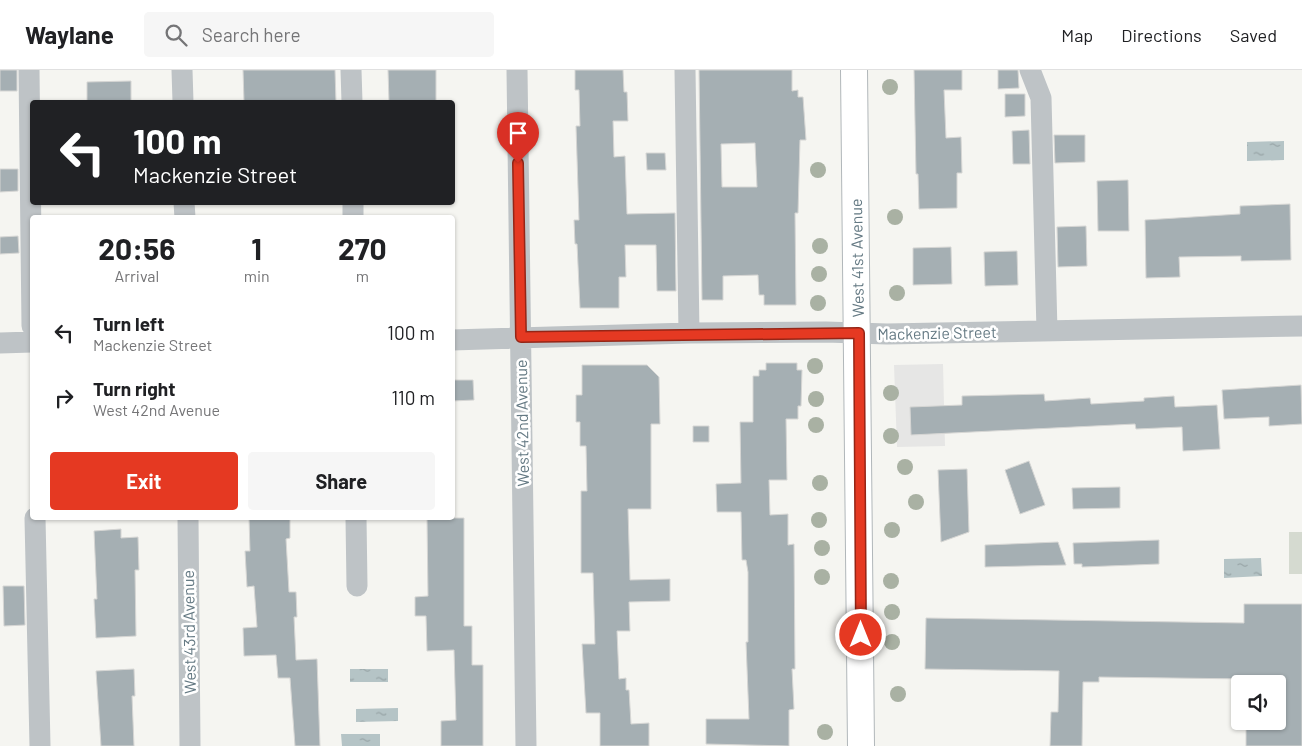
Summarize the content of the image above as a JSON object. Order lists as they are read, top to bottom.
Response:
{
  "streets": {
    "main road": ["West 41st Avenue"],
    "street": ["Mackenzie Street", "West 42nd Avenue", "West 43rd Avenue"]
  },
  "crossings": [
    ["West 41st Avenue", "Mackenzie Street"],
    ["Mackenzie Street", "West 42nd Avenue"]
  ],
  "page": {
    "header": "Waylane",
    "search": "Search here",
    "nav": ["Map", "Directions", "Saved"],
    "turn": ["100 m", "Mackenzie Street"],
    "eta": [
      "20:56",
      "Arrival",
      "1",
      "min",
      "270",
      "m"
    ],
    "list": [
      {
        "name": "Turn left",
        "note": "Mackenzie Street",
        "value": "100 m"
      },
      {
        "name": "Turn right",
        "note": "West 42nd Avenue",
        "value": "110 m"
      }
    ],
    "buttons": ["Exit", "Share"]
  }
}
